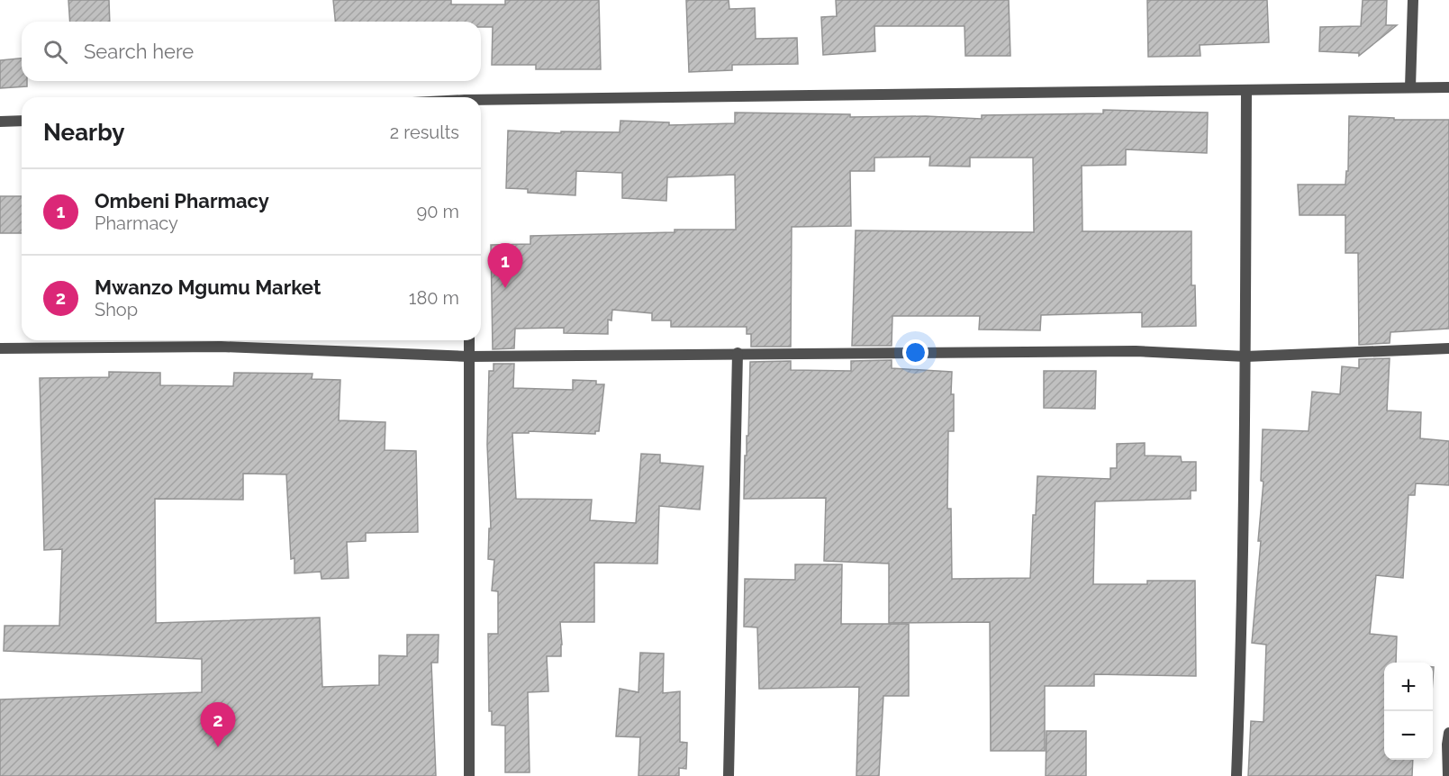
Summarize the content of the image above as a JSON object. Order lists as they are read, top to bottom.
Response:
{
  "page": {
    "search": "Search here",
    "heading": ["Nearby", "2 results"],
    "list": [
      {
        "mark": "1",
        "name": "Ombeni Pharmacy",
        "note": "Pharmacy",
        "value": "90 m"
      },
      {
        "mark": "2",
        "name": "Mwanzo Mgumu Market",
        "note": "Shop",
        "value": "180 m"
      }
    ],
    "pins": ["1", "2"],
    "map_buttons": ["+", "−"]
  }
}
